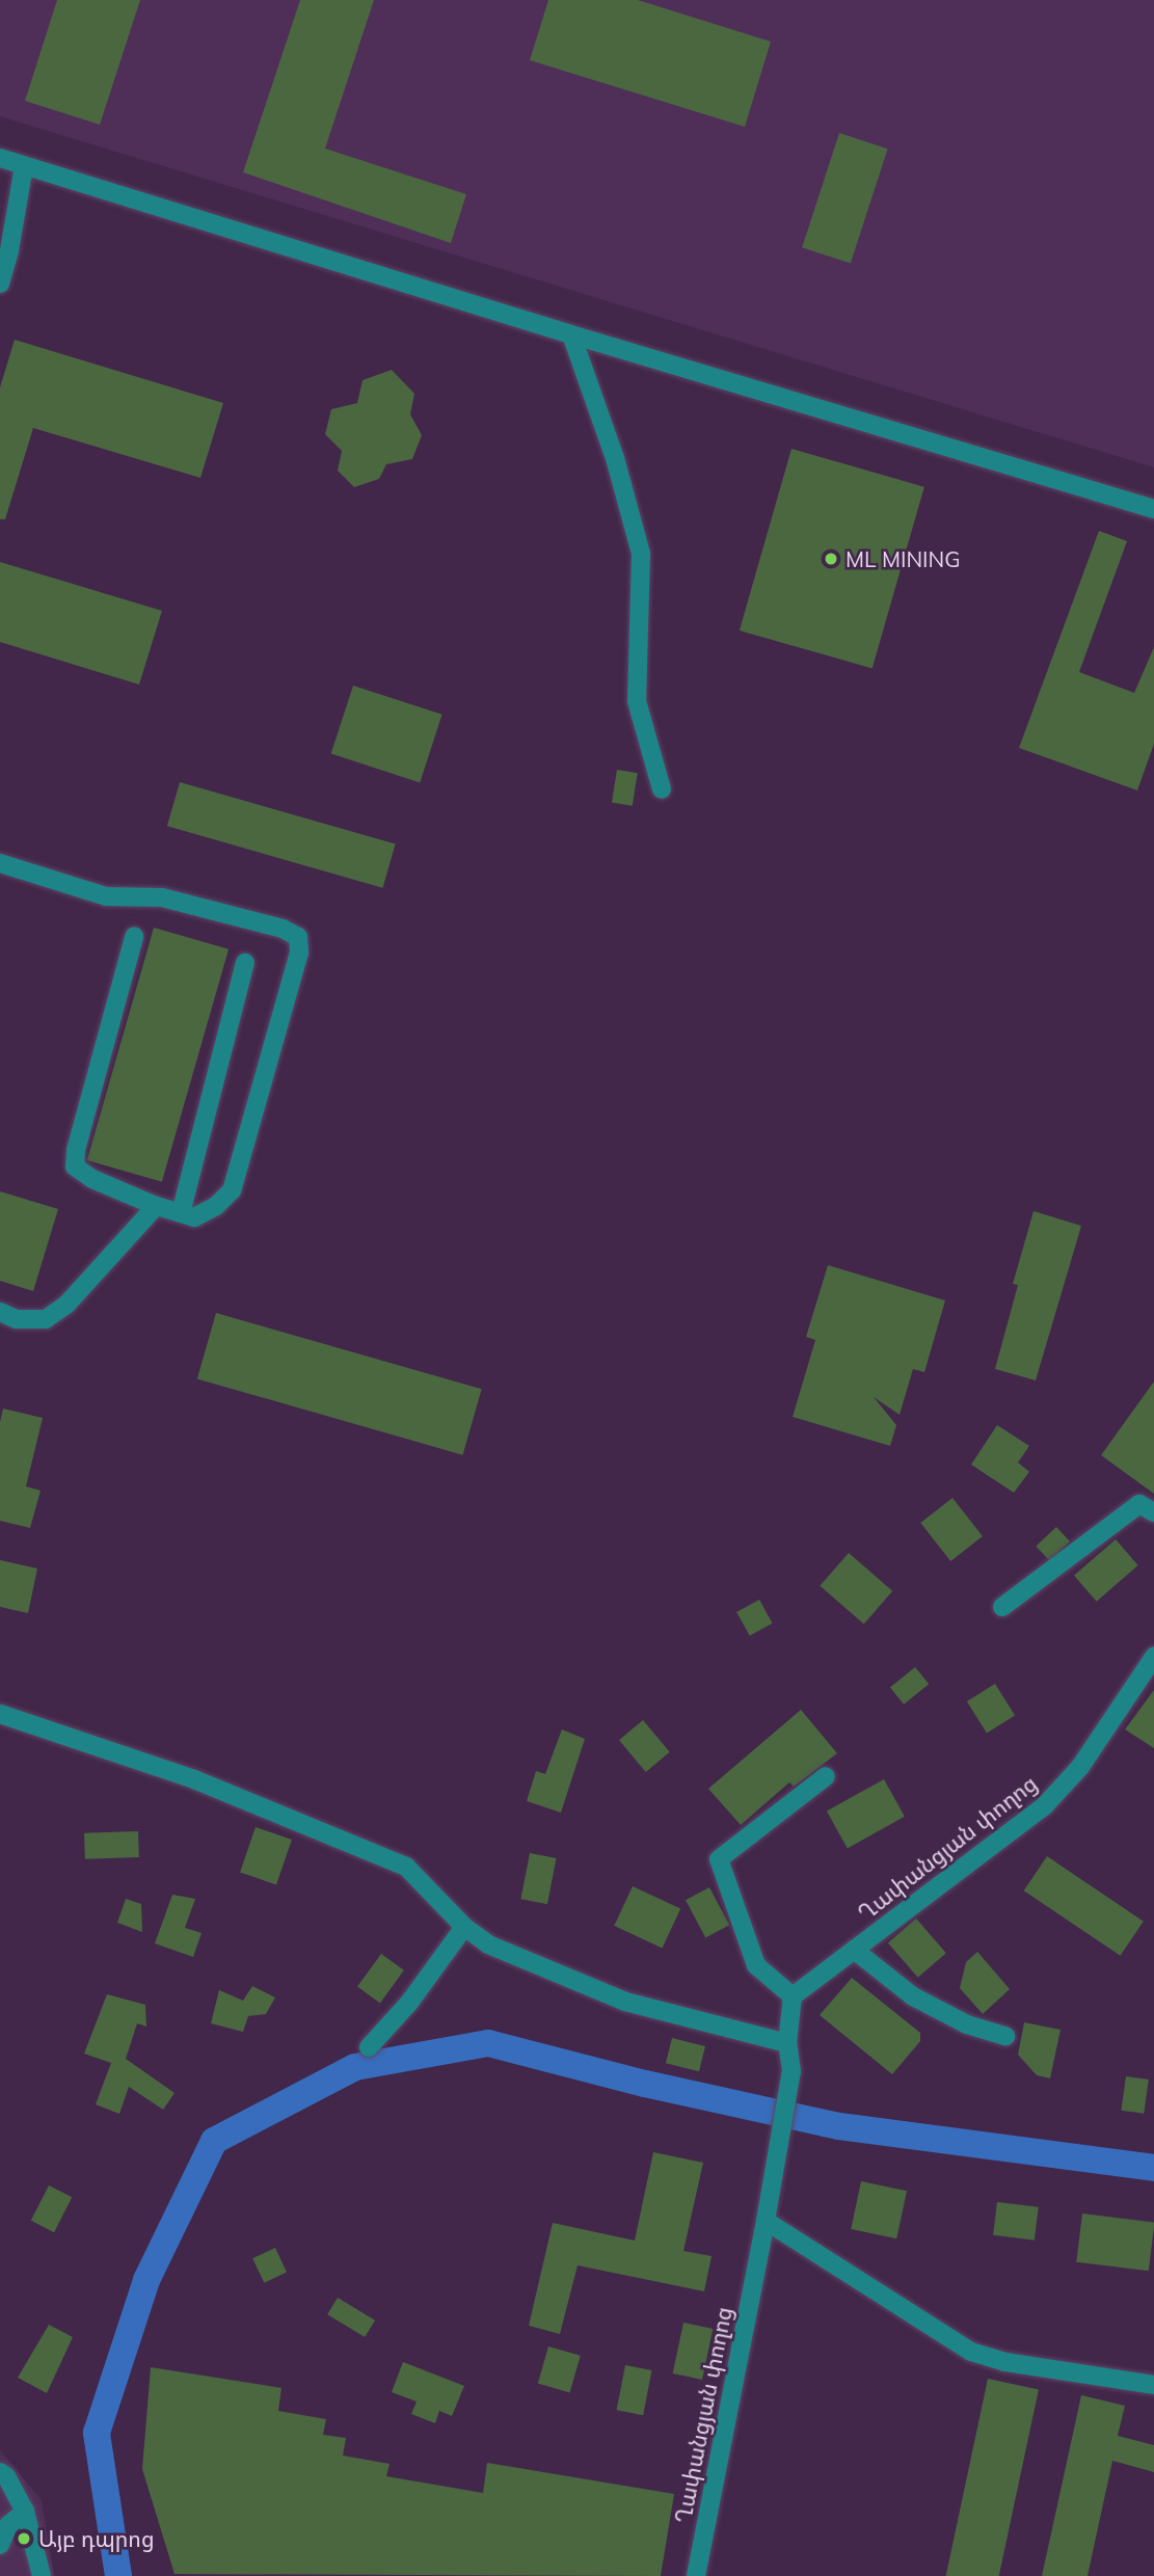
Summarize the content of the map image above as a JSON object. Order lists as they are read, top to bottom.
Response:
{
  "streets": {
    "street": ["Ղափանցյան փողոց"]
  },
  "places": ["ML MINING", "Այբ դպրոց"]
}
